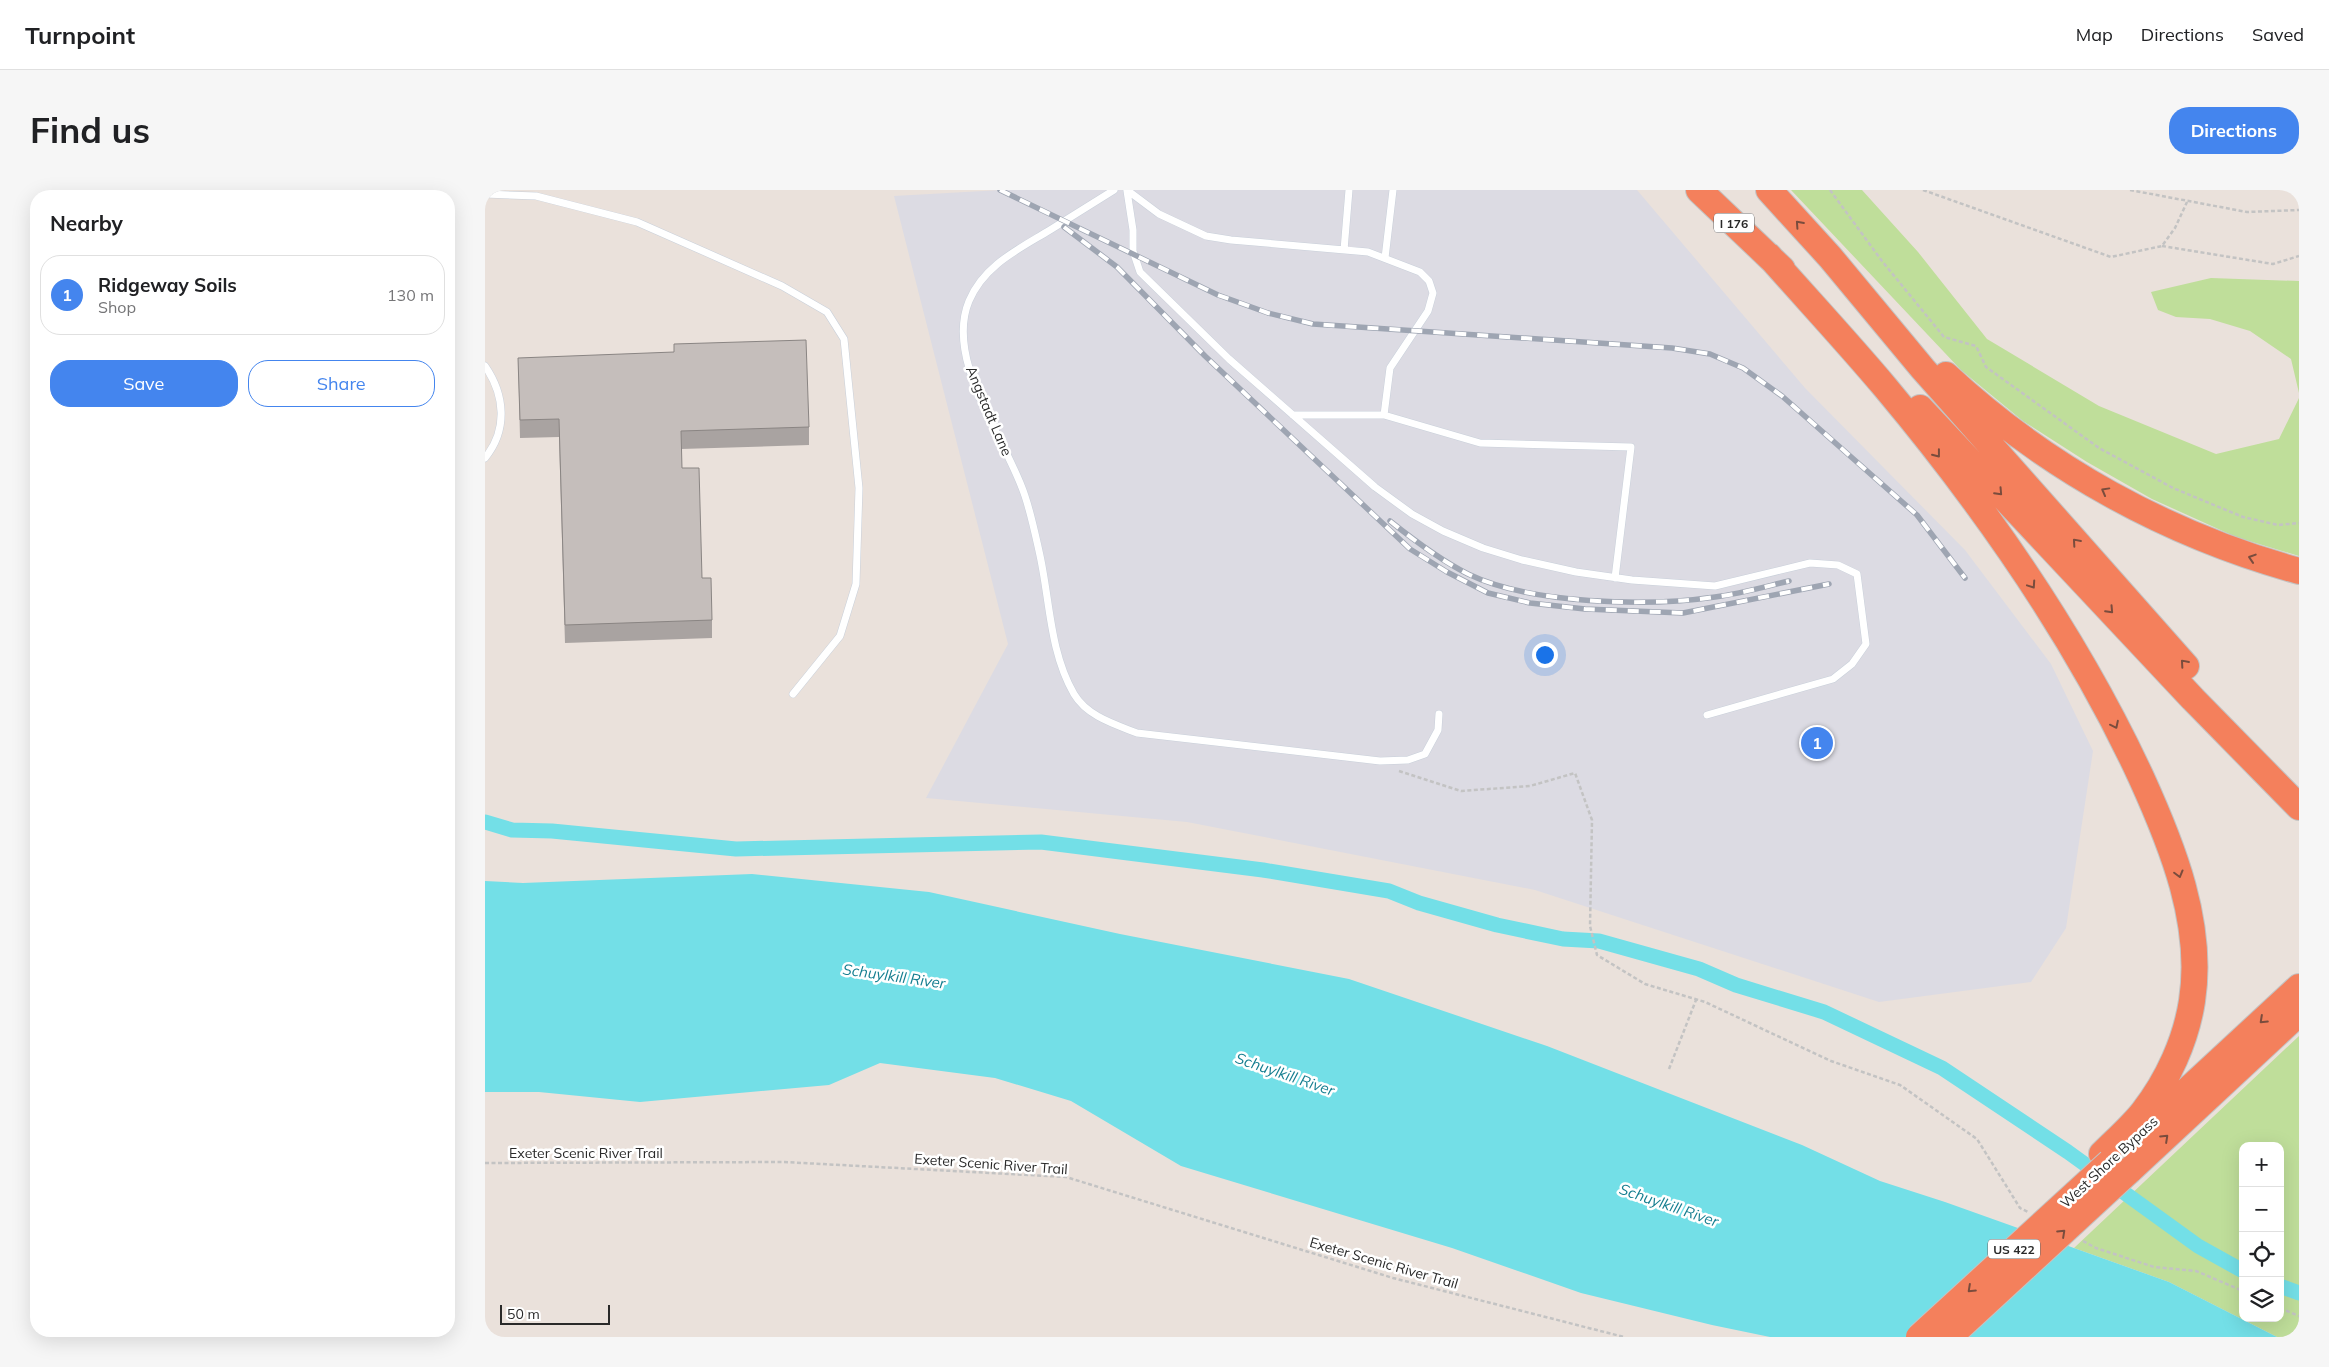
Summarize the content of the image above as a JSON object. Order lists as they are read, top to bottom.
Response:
{
  "streets": {
    "highway": ["I 176", "West Shore Bypass", "US 422"],
    "lane": ["Angstadt Lane"],
    "path": ["Exeter Scenic River Trail"]
  },
  "water": ["Schuylkill River"],
  "scale_bar": "50 m",
  "page": {
    "header": "Turnpoint",
    "nav": ["Map", "Directions", "Saved"],
    "buttons": [
      "Directions",
      ["Save", "Share"]
    ],
    "title": "Find us",
    "heading": "Nearby",
    "list": [
      {
        "mark": "1",
        "name": "Ridgeway Soils",
        "note": "Shop",
        "value": "130 m"
      }
    ],
    "pins": "1",
    "map_buttons": ["+", "−"],
    "scale": "50 m"
  }
}
